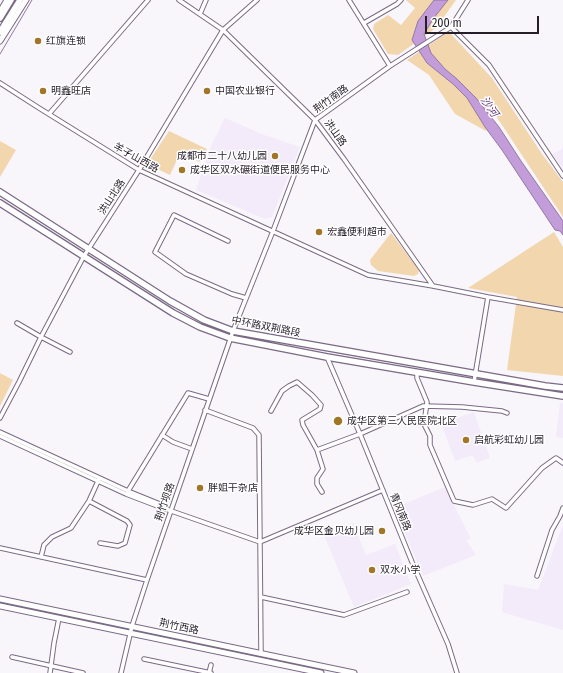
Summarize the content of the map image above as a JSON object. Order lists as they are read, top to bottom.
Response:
{
  "streets": {
    "main road": ["中环路双荆路段", "荆竹西路"],
    "street": [
      "荆竹南路",
      "洪山路",
      "羊子山西路",
      "洪山北路",
      "荆竹坝路",
      "青冈南路"
    ]
  },
  "crossings": [
    ["荆竹南路", "洪山路"],
    ["荆竹南路", "羊子山西路"],
    ["荆竹南路", "中环路双荆路段"],
    ["荆竹南路", "荆竹坝路"],
    ["洪山路", "羊子山西路"],
    ["洪山路", "洪山北路"],
    ["羊子山西路", "洪山北路"],
    ["洪山北路", "中环路双荆路段"],
    ["中环路双荆路段", "荆竹坝路"],
    ["中环路双荆路段", "青冈南路"],
    ["荆竹坝路", "荆竹西路"]
  ],
  "water": ["沙河"],
  "places": [
    "红旗连锁",
    "明鑫旺店",
    "中国农业银行",
    "成都市二十八幼儿园",
    "成华区双水碾街道便民服务中心",
    "宏鑫便利超市",
    "成华区第三人民医院北区",
    "启航彩虹幼儿园",
    "胖姐干杂店",
    "成华区金贝幼儿园",
    "双水小学"
  ],
  "scale_bar": "200 m"
}
